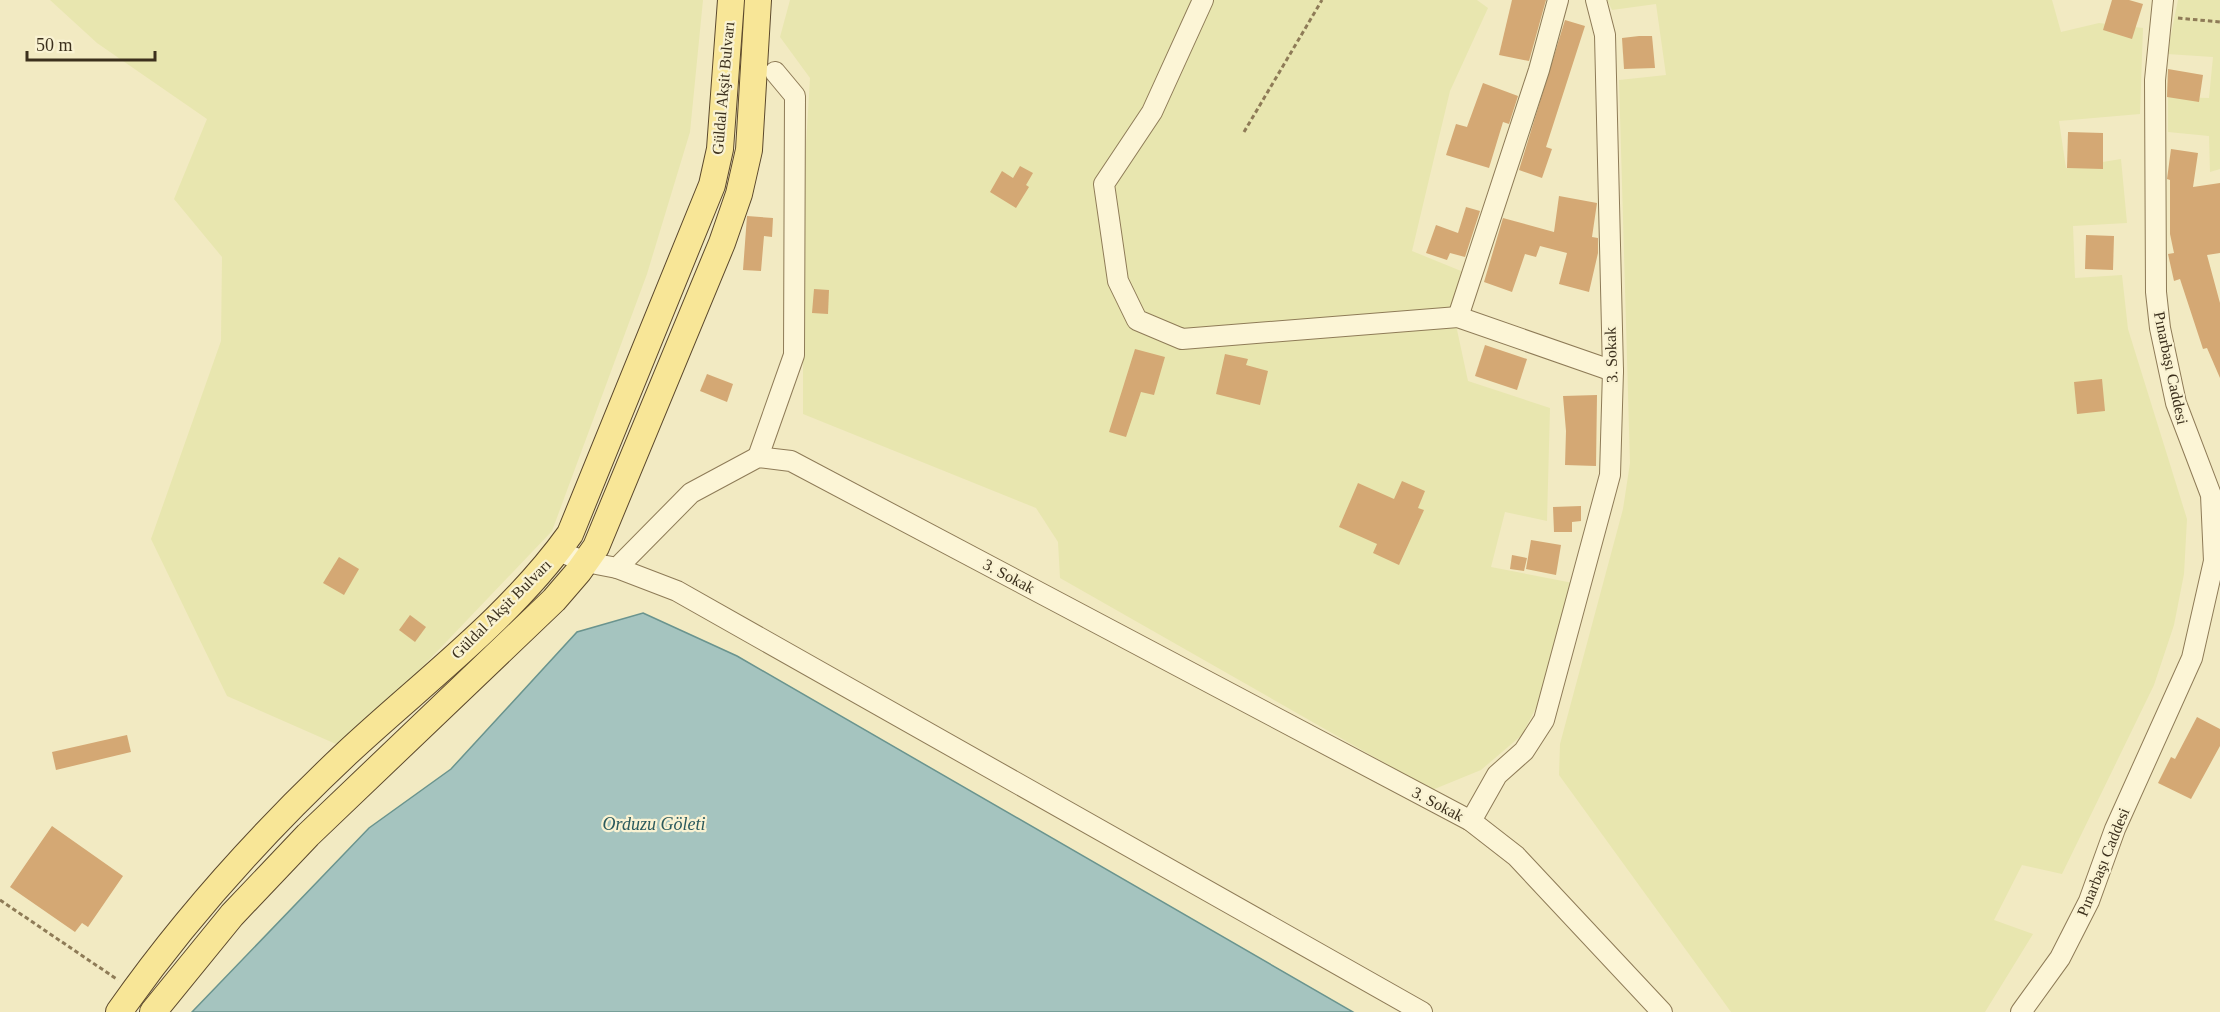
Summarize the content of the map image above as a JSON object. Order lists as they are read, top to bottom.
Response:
{
  "streets": {
    "main road": ["Güldal Akşit Bulvarı"],
    "street": ["3. Sokak", "Pınarbaşı Caddesi"]
  },
  "water": ["Orduzu Göleti"],
  "scale_bar": "50 m"
}
